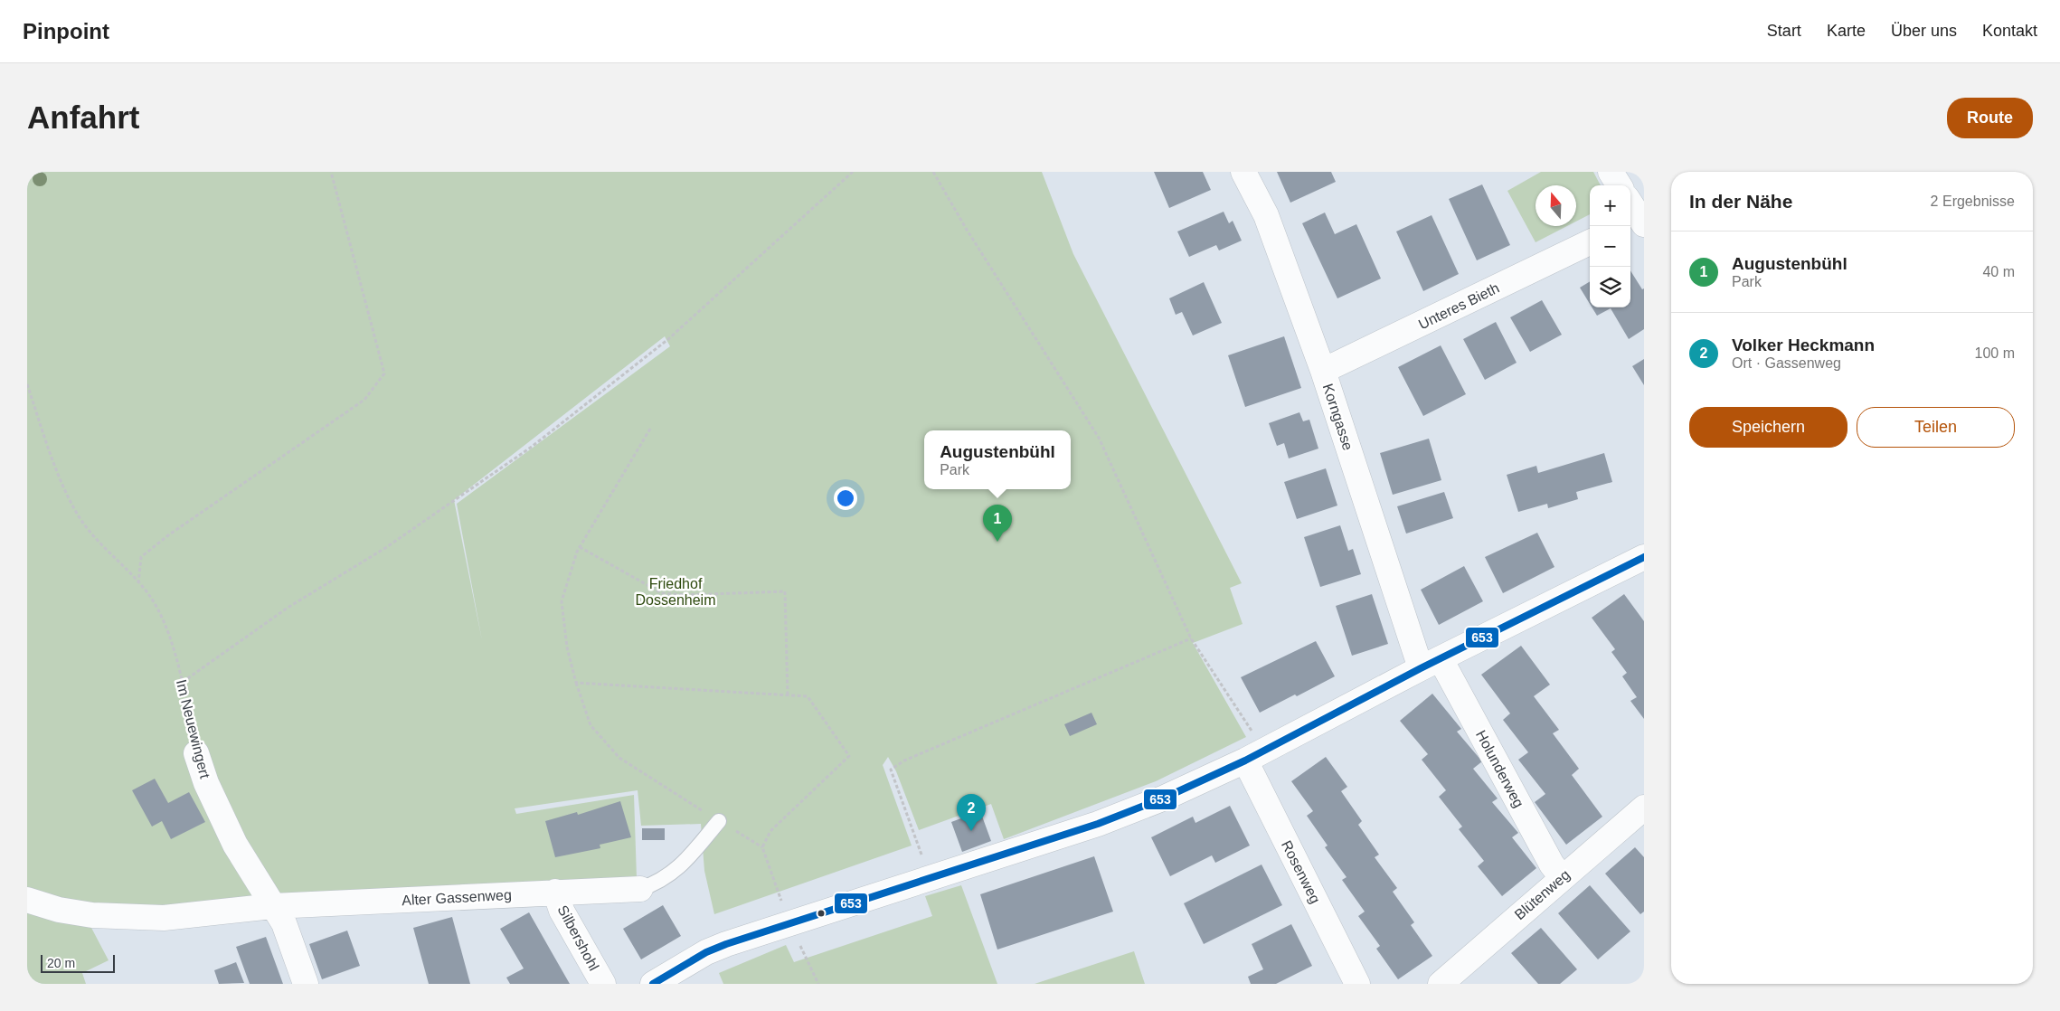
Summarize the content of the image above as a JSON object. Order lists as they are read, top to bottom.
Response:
{
  "streets": {
    "street": [
      "Unteres Bieth",
      "Korngasse",
      "Im Neuewingert",
      "Holunderweg",
      "Rosenweg",
      "Blütenweg",
      "Alter Gassenweg",
      "Silbershohl"
    ]
  },
  "crossings": [
    ["Unteres Bieth", "Korngasse"],
    ["Korngasse", "Holunderweg"],
    ["Im Neuewingert", "Alter Gassenweg"],
    ["Holunderweg", "Blütenweg"],
    ["Alter Gassenweg", "Silbershohl"]
  ],
  "parks": ["Friedhof Dossenheim"],
  "lines": ["transit line 653"],
  "scale_bar": "20 m",
  "north": "top",
  "page": {
    "header": "Pinpoint",
    "nav": [
      "Start",
      "Karte",
      "Über uns",
      "Kontakt"
    ],
    "buttons": [
      "Route",
      ["Speichern", "Teilen"]
    ],
    "title": "Anfahrt",
    "heading": ["In der Nähe", "2 Ergebnisse"],
    "map_buttons": ["+", "−"],
    "list": [
      {
        "mark": "1",
        "name": "Augustenbühl",
        "note": "Park",
        "value": "40 m"
      },
      {
        "mark": "2",
        "name": "Volker Heckmann",
        "note": "Ort · Gassenweg",
        "value": "100 m"
      }
    ],
    "popup": ["Augustenbühl", "Park"],
    "pins": ["1", "2"],
    "scale": "20 m"
  }
}
